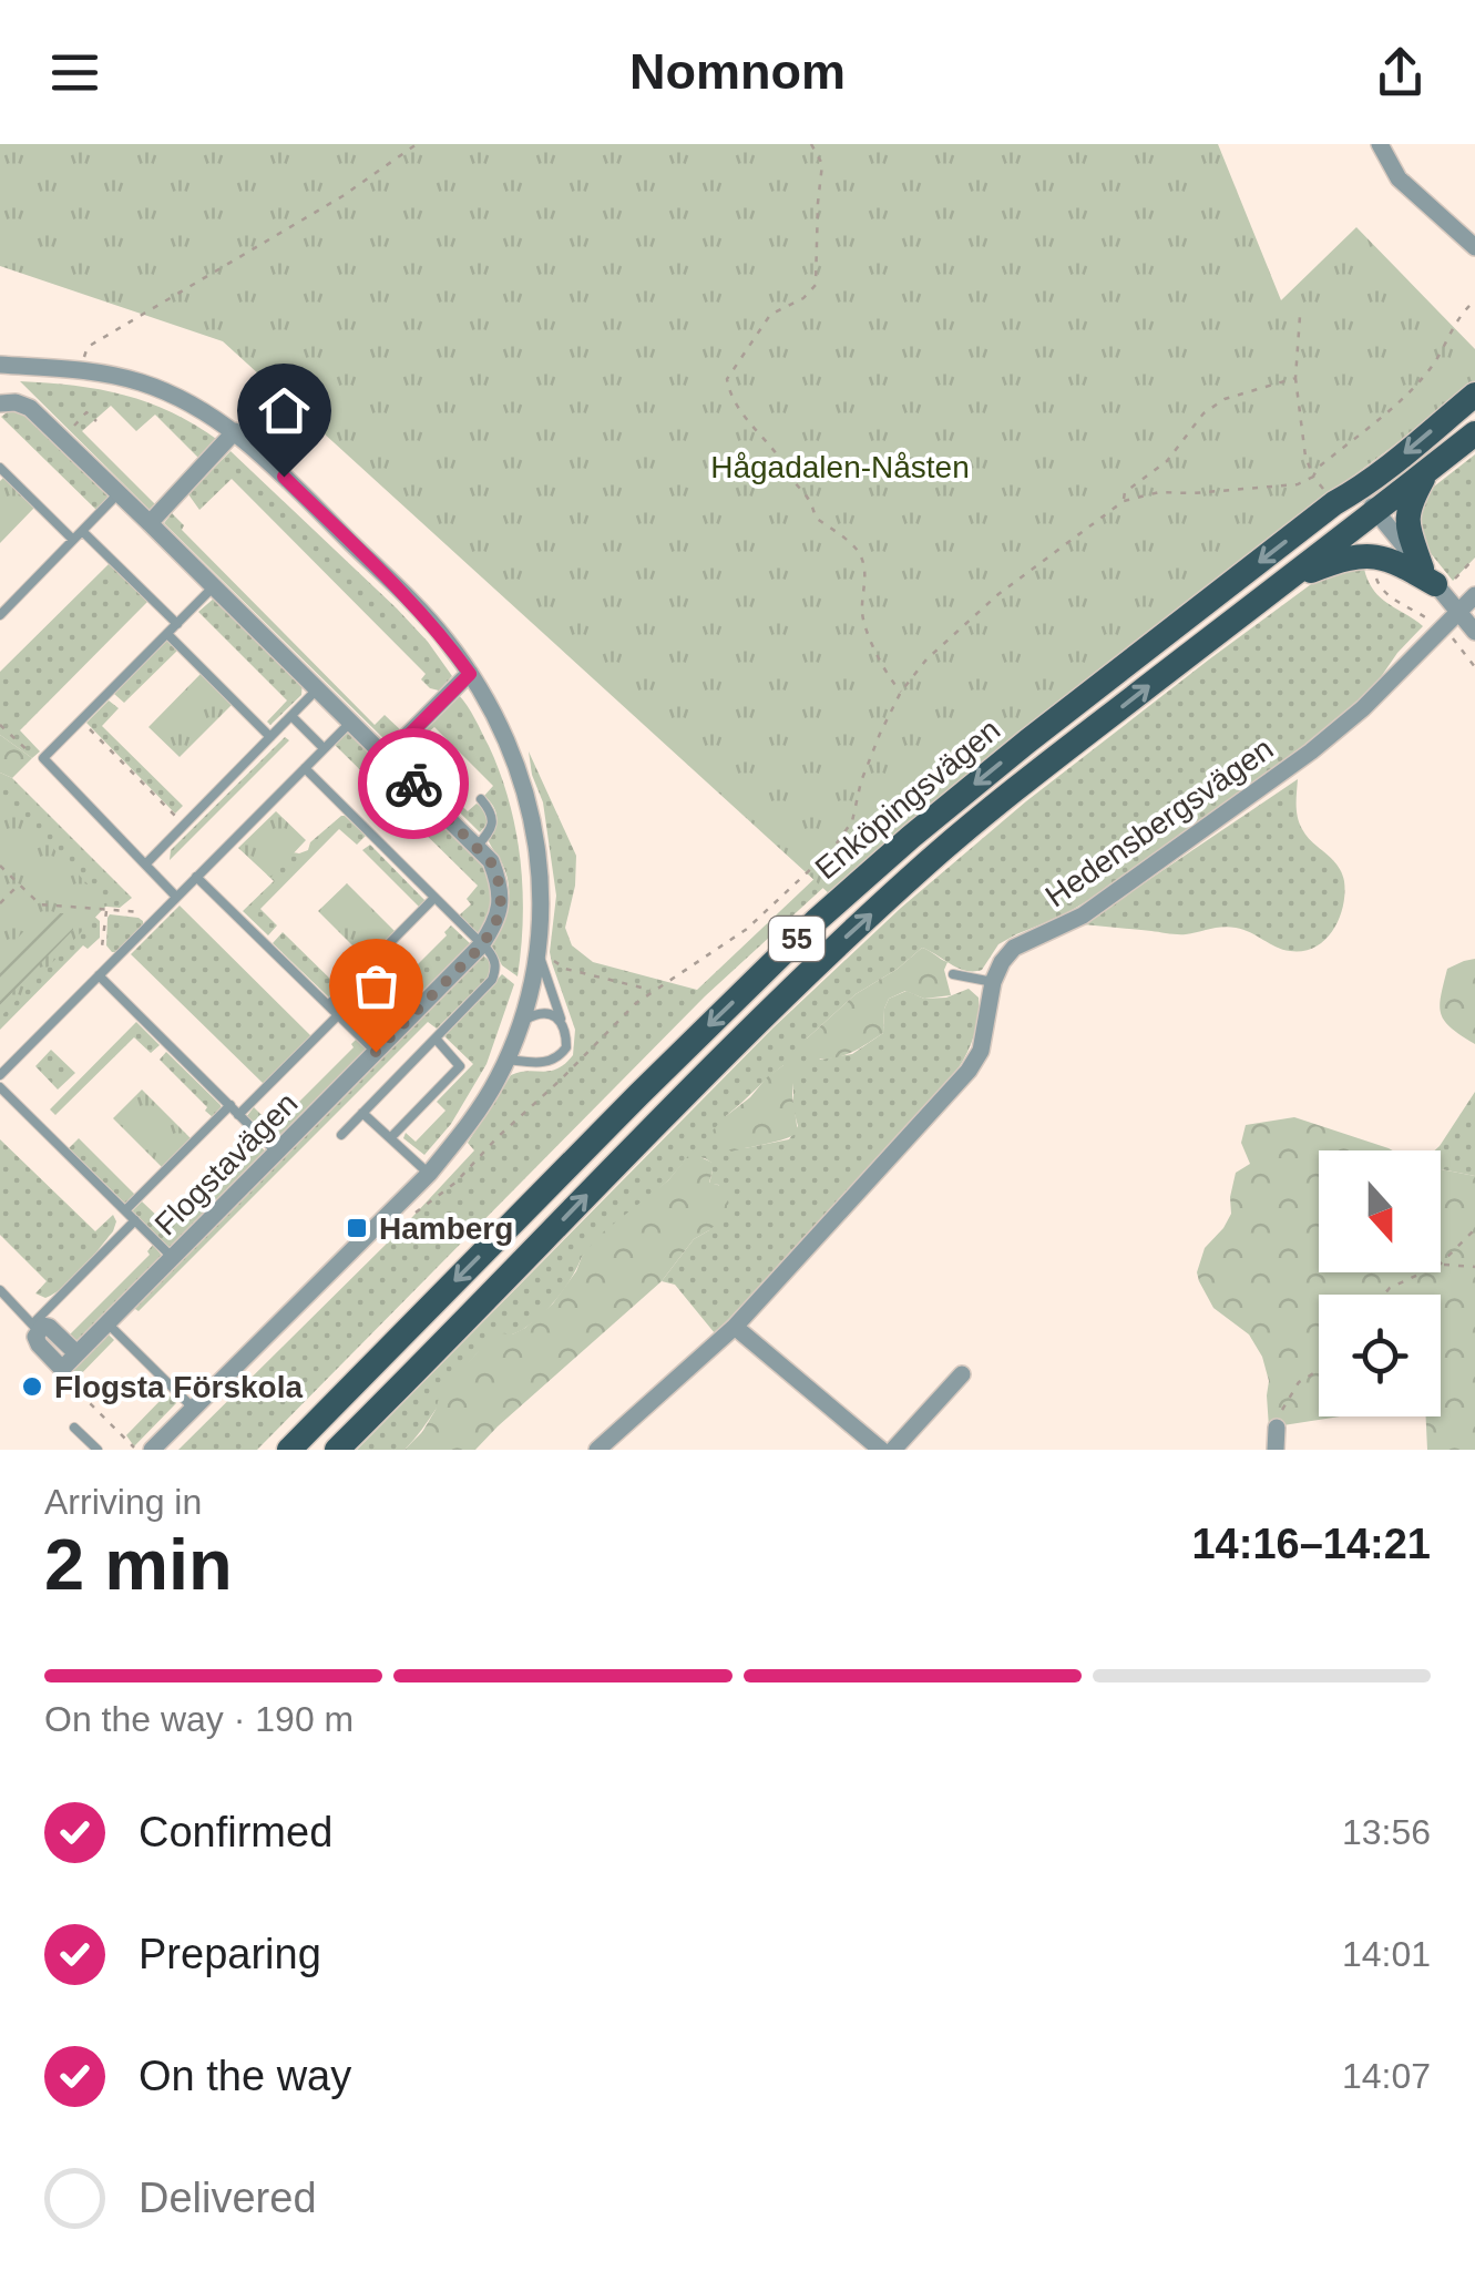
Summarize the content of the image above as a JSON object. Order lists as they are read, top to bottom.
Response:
{
  "streets": {
    "main road": ["Enköpingsvägen", "55"],
    "street": ["Hedensbergsvägen", "Flogstavägen"]
  },
  "parks": ["Hågadalen-Nåsten"],
  "places": {
    "transit": ["Hamberg"],
    "other": ["Flogsta Förskola"]
  },
  "north": "bottom",
  "page": {
    "header": "Nomnom",
    "heading": ["2 min", "Arriving in", "14:16–14:21"],
    "bar": "On the way · 190 m",
    "list": [
      ["Confirmed", "13:56"],
      ["Preparing", "14:01"],
      ["On the way", "14:07"],
      "Delivered"
    ]
  }
}
